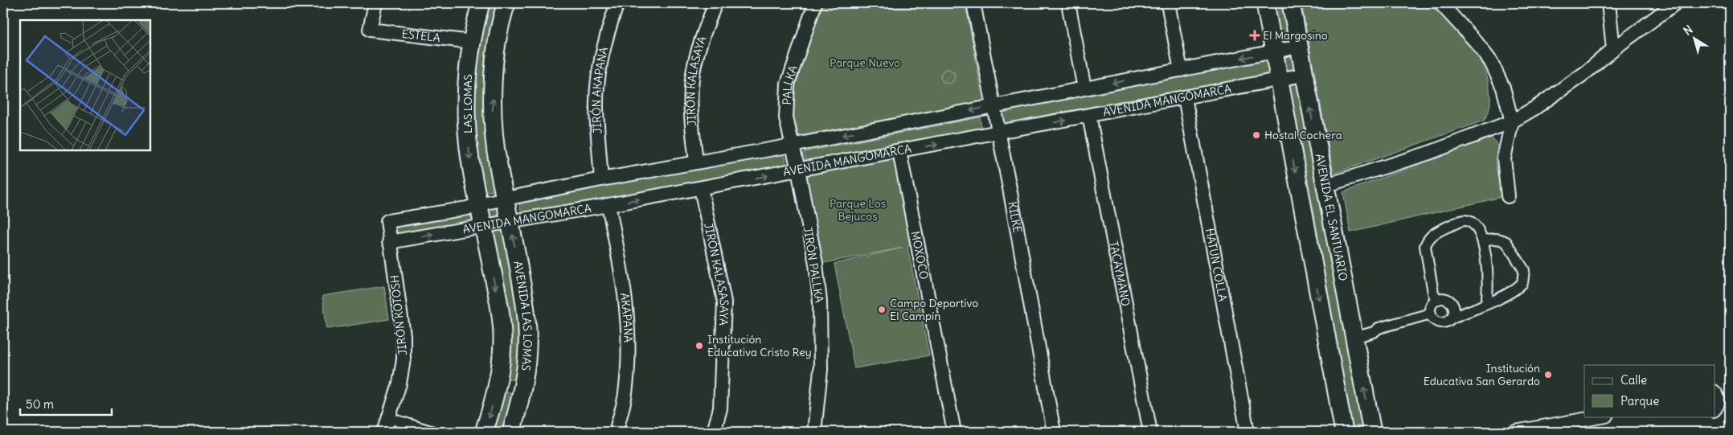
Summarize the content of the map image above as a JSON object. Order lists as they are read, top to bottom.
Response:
{
  "streets": {
    "street": [
      "ESTELA",
      "JIRÓN KALASAYA",
      "PALLKA",
      "JIRÓN AKAPANA",
      "AVENIDA MANGOMARCA",
      "LAS LOMAS",
      "KILKE",
      "AVENIDA EL SANTUARIO",
      "MOXOCO",
      "JIRÓN PALLKA",
      "HATUN COLLA",
      "JIRÓN KALASASAYA",
      "TACAYMANO",
      "JIRÓN KOTOSH",
      "AVENIDA LAS LOMAS",
      "AKAPANA"
    ]
  },
  "crossings": [
    ["ESTELA", "LAS LOMAS"],
    ["JIRÓN KALASAYA", "AVENIDA MANGOMARCA"],
    ["PALLKA", "AVENIDA MANGOMARCA"],
    ["PALLKA", "JIRÓN PALLKA"],
    ["JIRÓN AKAPANA", "AVENIDA MANGOMARCA"],
    ["AVENIDA MANGOMARCA", "LAS LOMAS"],
    ["AVENIDA MANGOMARCA", "KILKE"],
    ["AVENIDA MANGOMARCA", "AVENIDA EL SANTUARIO"],
    ["AVENIDA MANGOMARCA", "MOXOCO"],
    ["AVENIDA MANGOMARCA", "JIRÓN PALLKA"],
    ["AVENIDA MANGOMARCA", "HATUN COLLA"],
    ["AVENIDA MANGOMARCA", "JIRÓN KALASASAYA"],
    ["AVENIDA MANGOMARCA", "TACAYMANO"],
    ["AVENIDA MANGOMARCA", "JIRÓN KOTOSH"],
    ["AVENIDA MANGOMARCA", "AVENIDA LAS LOMAS"],
    ["AVENIDA MANGOMARCA", "AKAPANA"],
    ["LAS LOMAS", "AVENIDA LAS LOMAS"]
  ],
  "parks": ["Parque Nuevo", "Parque Los Bejucos"],
  "places": {
    "health": ["El Margosino"],
    "other": [
      "Hostal Cochera",
      "Campo Deportivo El Campín",
      "Institución Educativa Cristo Rey",
      "Institución Educativa San Gerardo"
    ]
  },
  "legend": ["Calle", "Parque"],
  "scale_bar": "50 m",
  "north": "top left"
}
